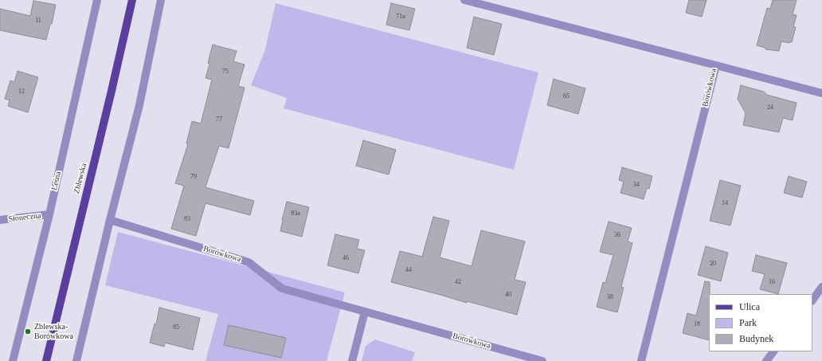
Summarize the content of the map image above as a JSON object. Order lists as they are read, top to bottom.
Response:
{
  "streets": {
    "main road": ["Zblewska"],
    "street": ["Borówkowa", "Leśna", "Słoneczna"]
  },
  "crossings": [
    ["Leśna", "Słoneczna"]
  ],
  "places": ["Zblewska- Borówkowa"],
  "house_numbers": [
    "71a",
    "11",
    "75",
    "12",
    "65",
    "24",
    "77",
    "79",
    "34",
    "14",
    "83a",
    "83",
    "36",
    "46",
    "20",
    "44",
    "42",
    "16",
    "40",
    "38",
    "18",
    "85"
  ],
  "legend": ["Ulica", "Park", "Budynek"]
}
